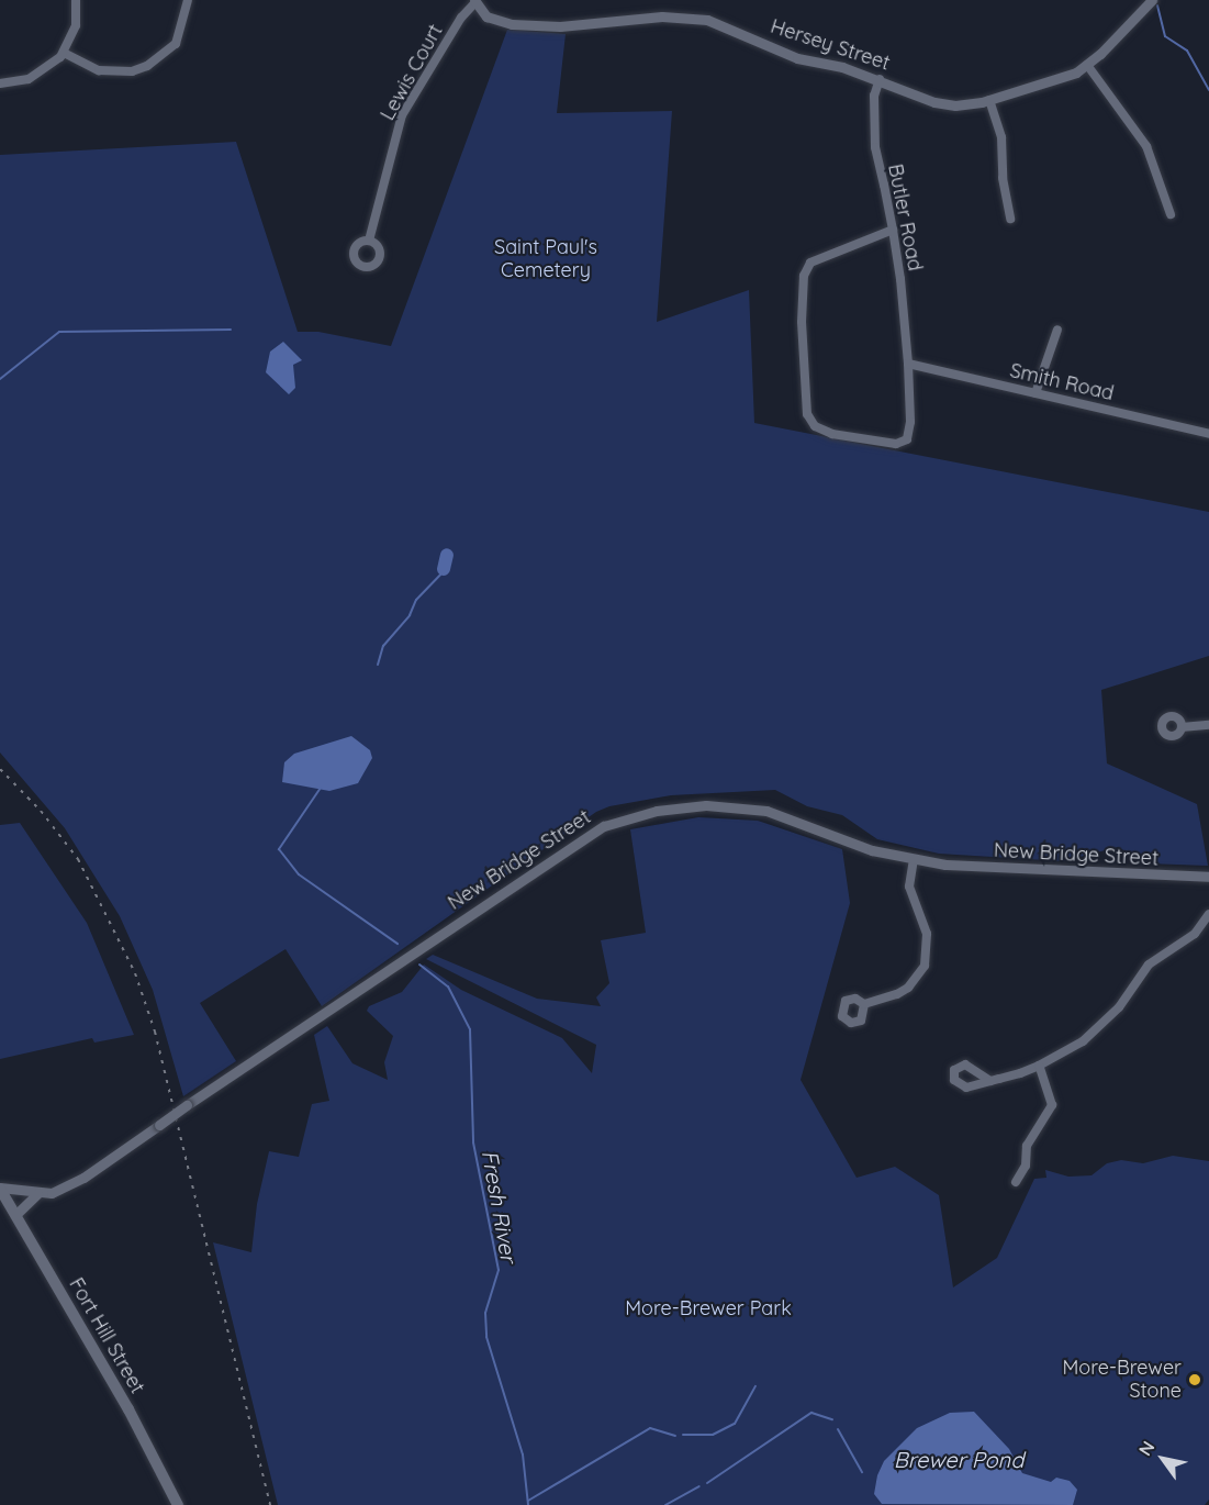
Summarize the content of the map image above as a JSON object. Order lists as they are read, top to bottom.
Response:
{
  "streets": {
    "main road": ["Fort Hill Street"],
    "street": [
      "Hersey Street",
      "Lewis Court",
      "Butler Road",
      "Smith Road",
      "New Bridge Street"
    ]
  },
  "crossings": [
    ["Hersey Street", "Lewis Court"],
    ["Hersey Street", "Butler Road"],
    ["Butler Road", "Smith Road"],
    ["New Bridge Street", "Fort Hill Street"]
  ],
  "water": ["Fresh River", "Brewer Pond"],
  "parks": ["Saint Paul's Cemetery", "More-Brewer Park"],
  "places": ["More-Brewer Stone"],
  "north": "top left"
}
